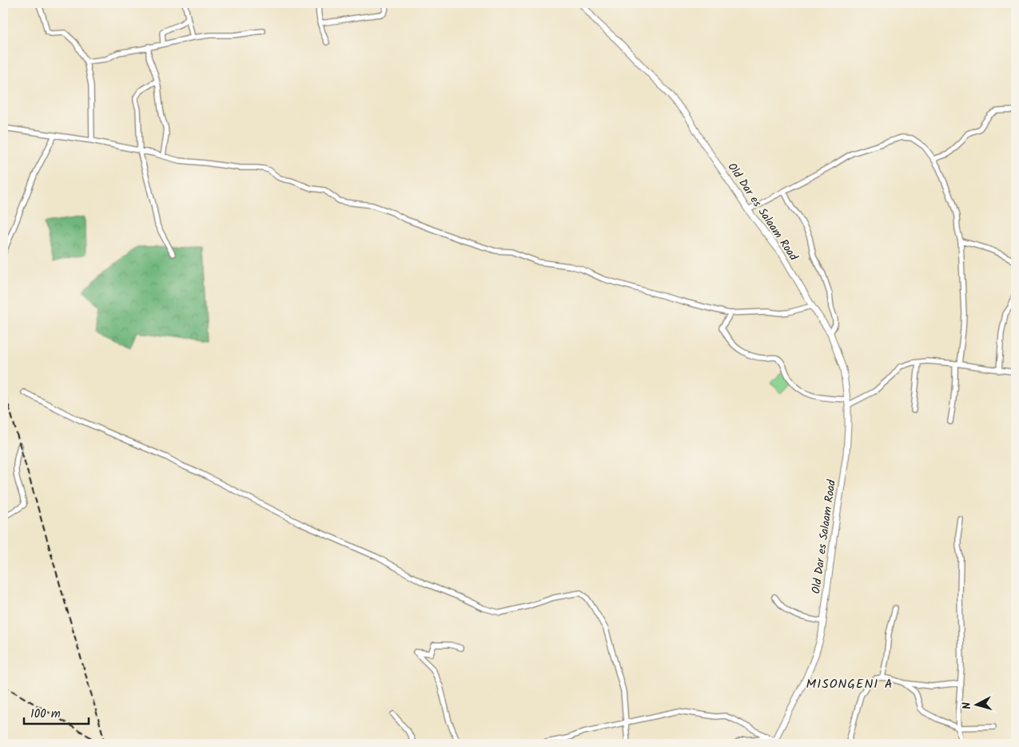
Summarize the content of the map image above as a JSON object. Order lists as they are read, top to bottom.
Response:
{
  "streets": {
    "street": ["Old Dar es Salaam Road"]
  },
  "districts": ["MISONGENI A"],
  "scale_bar": "100 m",
  "north": "left"
}
